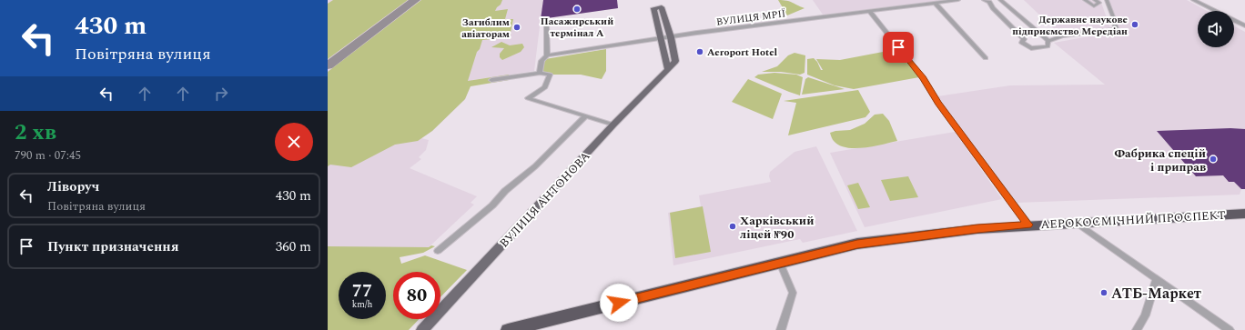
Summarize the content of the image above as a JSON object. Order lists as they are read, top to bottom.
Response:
{
  "streets": {
    "highway": ["АЕРОКОСМІЧНИЙ ПРОСПЕКТ"],
    "main road": ["ВУЛИЦЯ АНТОНОВА"],
    "street": ["ВУЛИЦЯ МРІЇ"]
  },
  "crossings": [
    ["ВУЛИЦЯ МРІЇ", "ВУЛИЦЯ АНТОНОВА"]
  ],
  "places": [
    "Пасажирський термінал A",
    "Державне наукове підприємство Мередіан",
    "Загиблим авіаторам",
    "Aeroport Hotel",
    "Фабрика спецій і приправ",
    "Харківський ліцей №90",
    "АТБ-Маркет"
  ],
  "page": {
    "turn": ["430 m", "Повітряна вулиця"],
    "heading": ["2 хв", "790 m · 07:45"],
    "list": [
      {
        "name": "Ліворуч",
        "note": "Повітряна вулиця",
        "value": "430 m"
      },
      {
        "name": "Пункт призначення",
        "value": "360 m"
      }
    ],
    "speed": "77 km/h",
    "limit": "80"
  }
}
